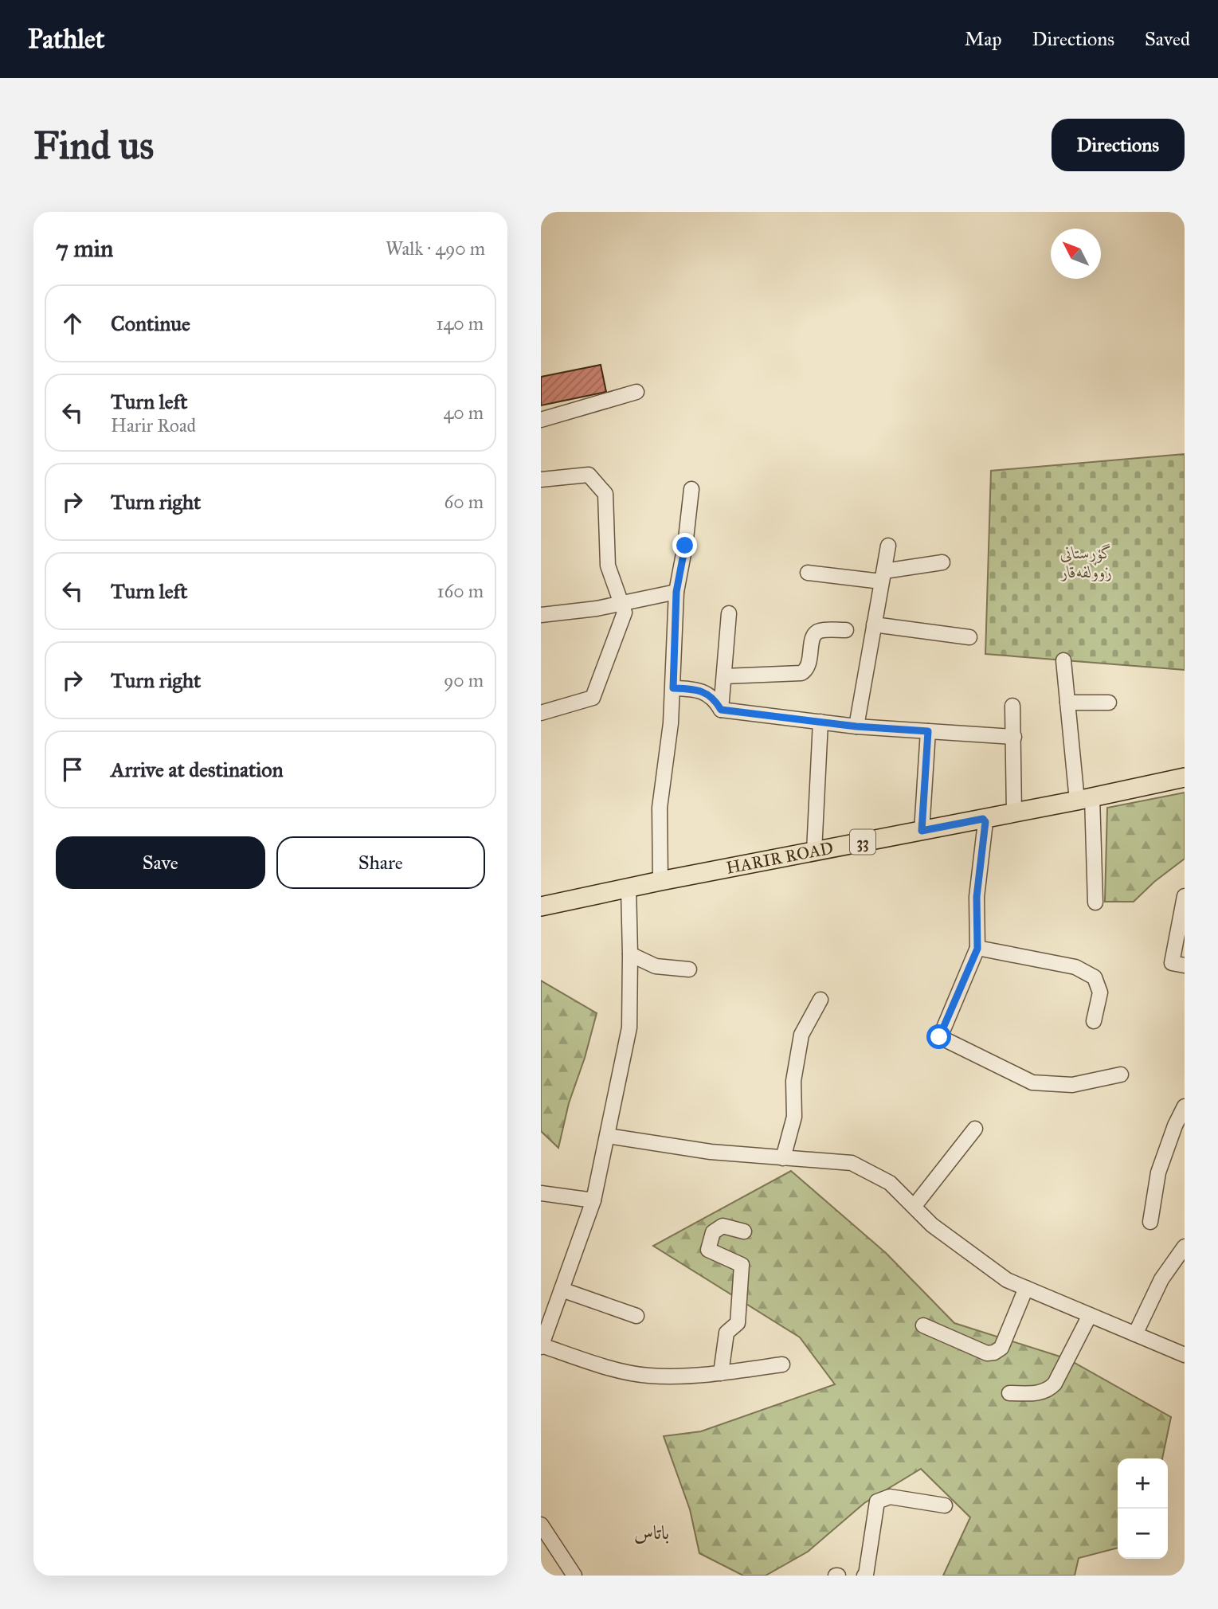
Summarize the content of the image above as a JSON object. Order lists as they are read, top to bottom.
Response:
{
  "streets": {
    "main road": ["33", "HARIR ROAD"]
  },
  "districts": ["باتاس"],
  "parks": ["گۆڕستانی زوولفەقار"],
  "north": "top left",
  "page": {
    "header": "Pathlet",
    "nav": ["Map", "Directions", "Saved"],
    "buttons": [
      "Directions",
      ["Save", "Share"]
    ],
    "title": "Find us",
    "heading": ["7 min", "Walk · 490 m"],
    "list": [
      ["Continue", "140 m"],
      ["Turn left", "Harir Road", "40 m"],
      ["Turn right", "60 m"],
      ["Turn left", "160 m"],
      ["Turn right", "90 m"],
      "Arrive at destination"
    ],
    "map_buttons": ["+", "−"]
  }
}
